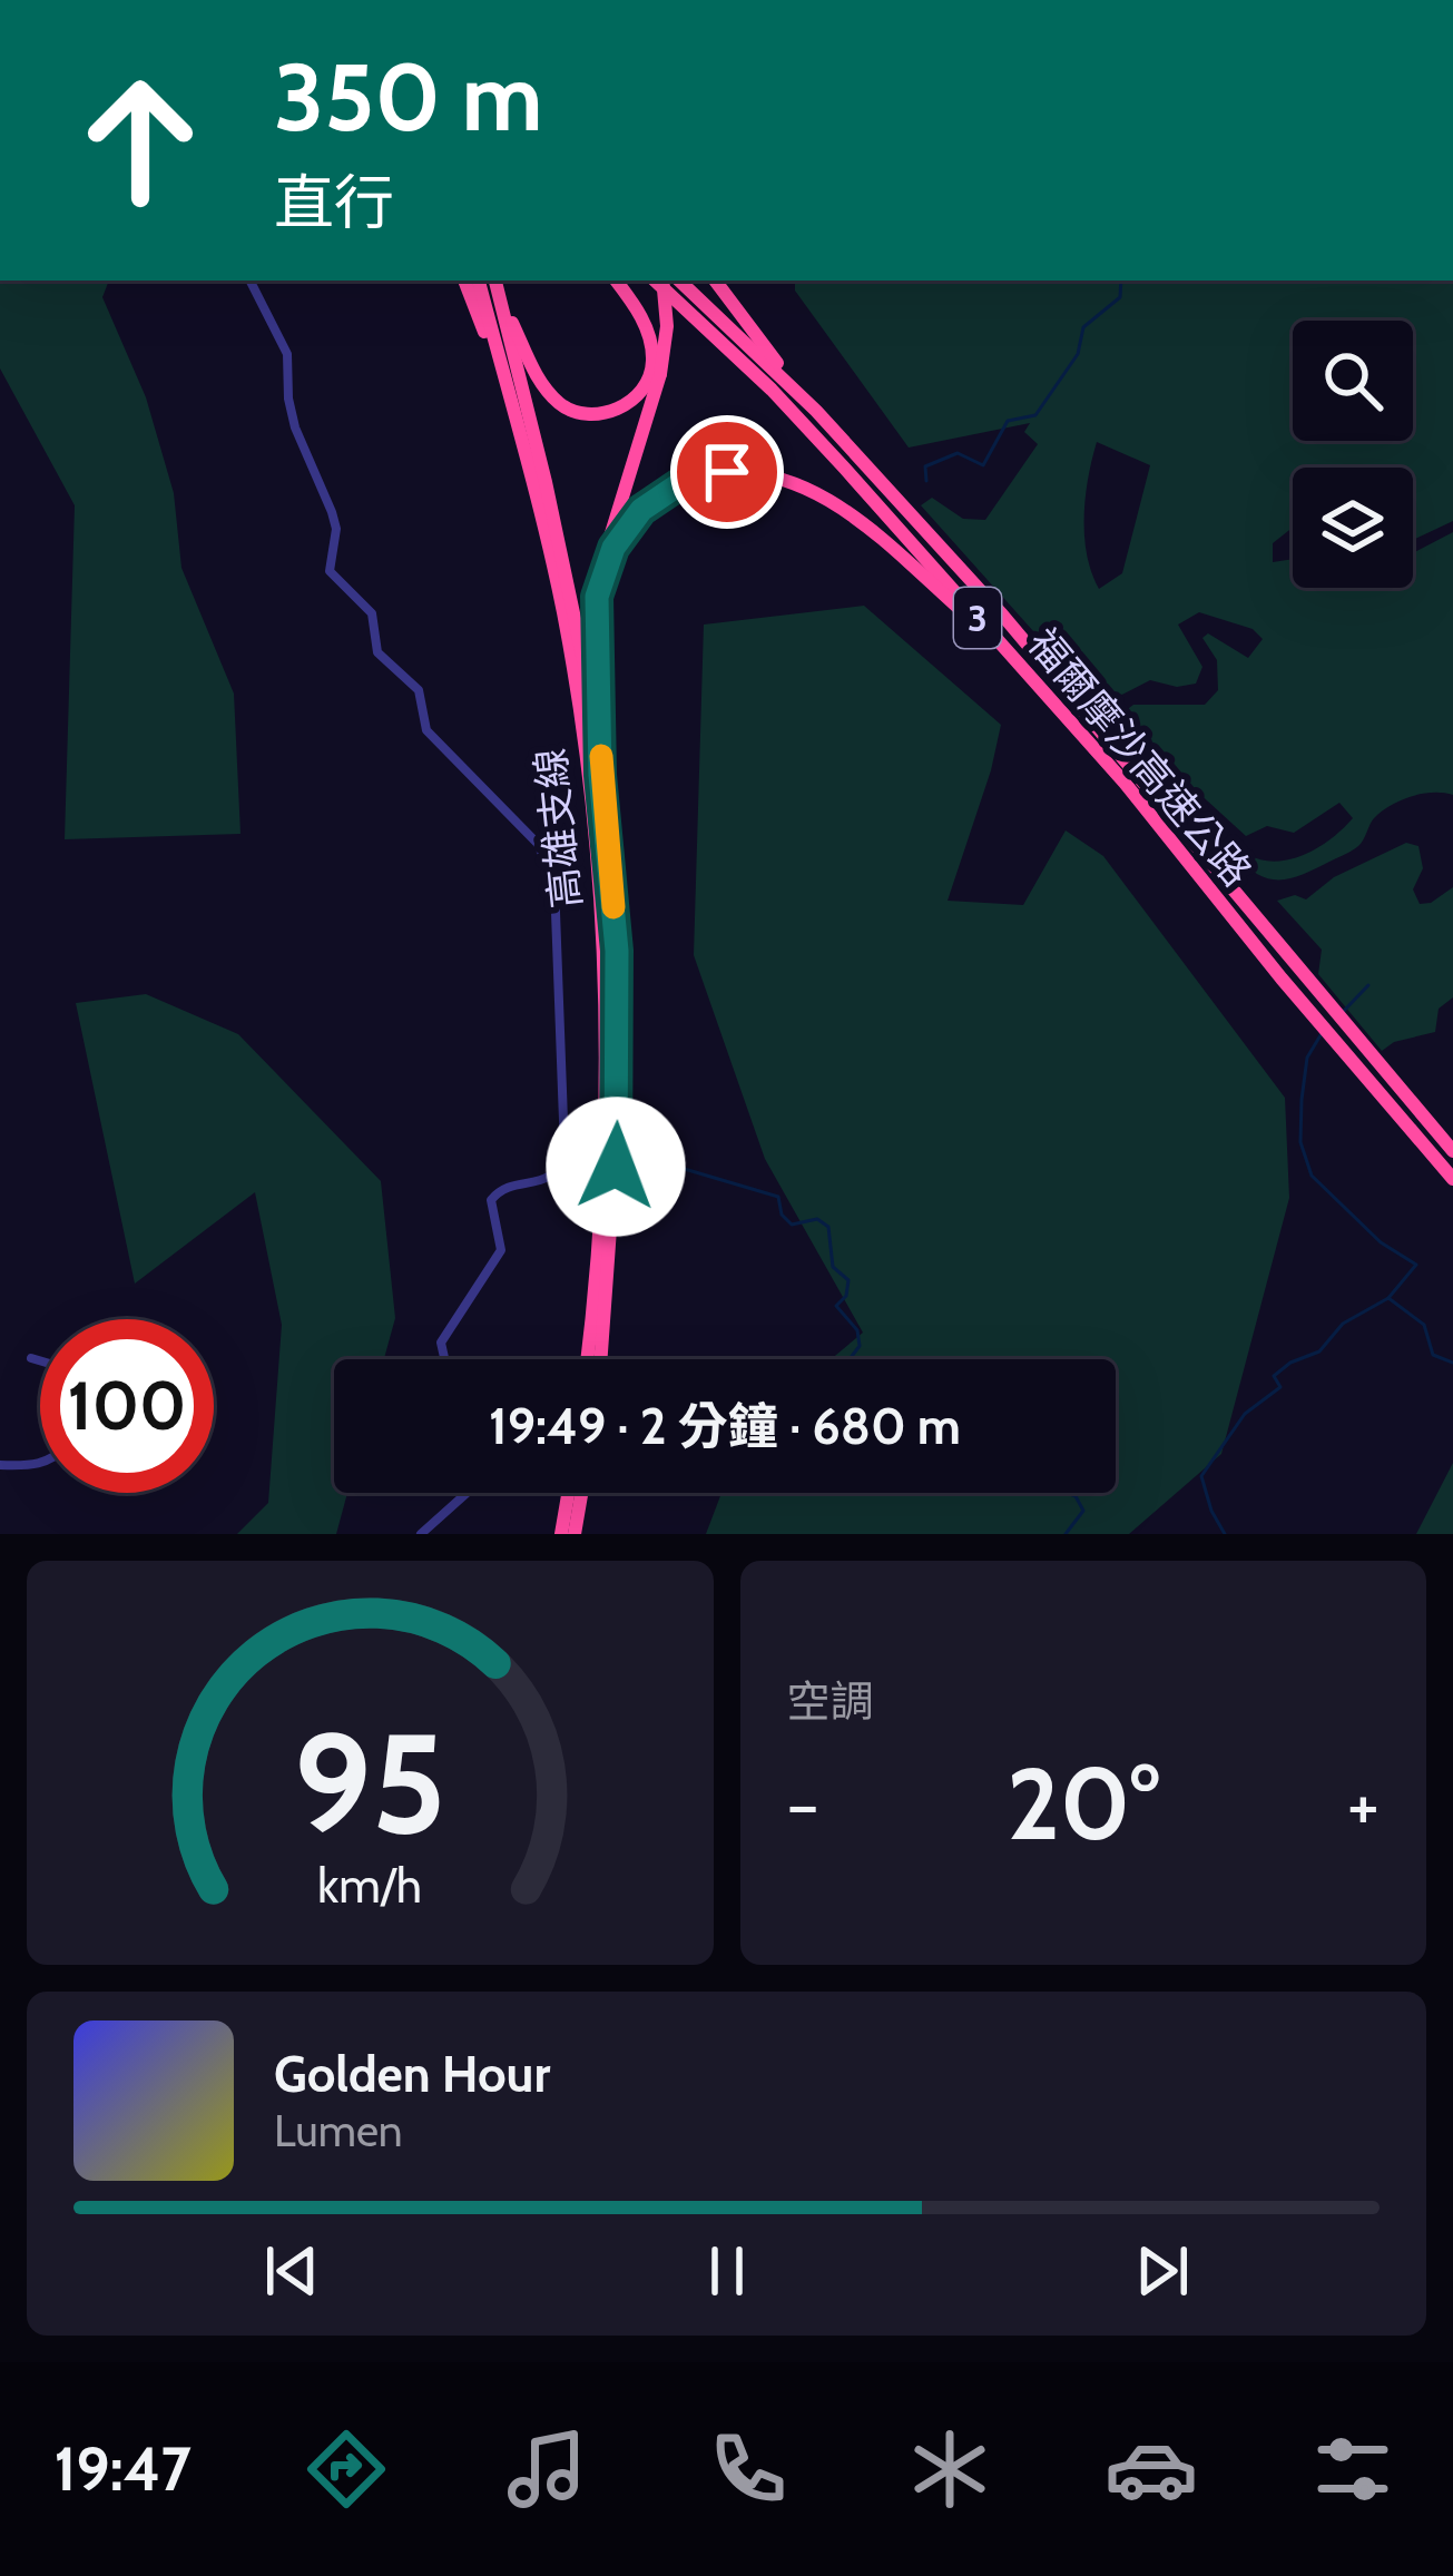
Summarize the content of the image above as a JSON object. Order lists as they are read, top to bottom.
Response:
{
  "streets": {
    "highway": ["3", "福爾摩沙高速公路", "高雄支線"]
  },
  "page": {
    "turn": ["350 m", "直行"],
    "limit": "100",
    "trip": "19:49 · 2 分鐘 · 680 m",
    "tile": "空調",
    "heat": ["−", "20°", "+"],
    "song": ["Golden Hour", "Lumen"],
    "tabs": "19:47",
    "gauge": ["95", "km/h"]
  }
}
